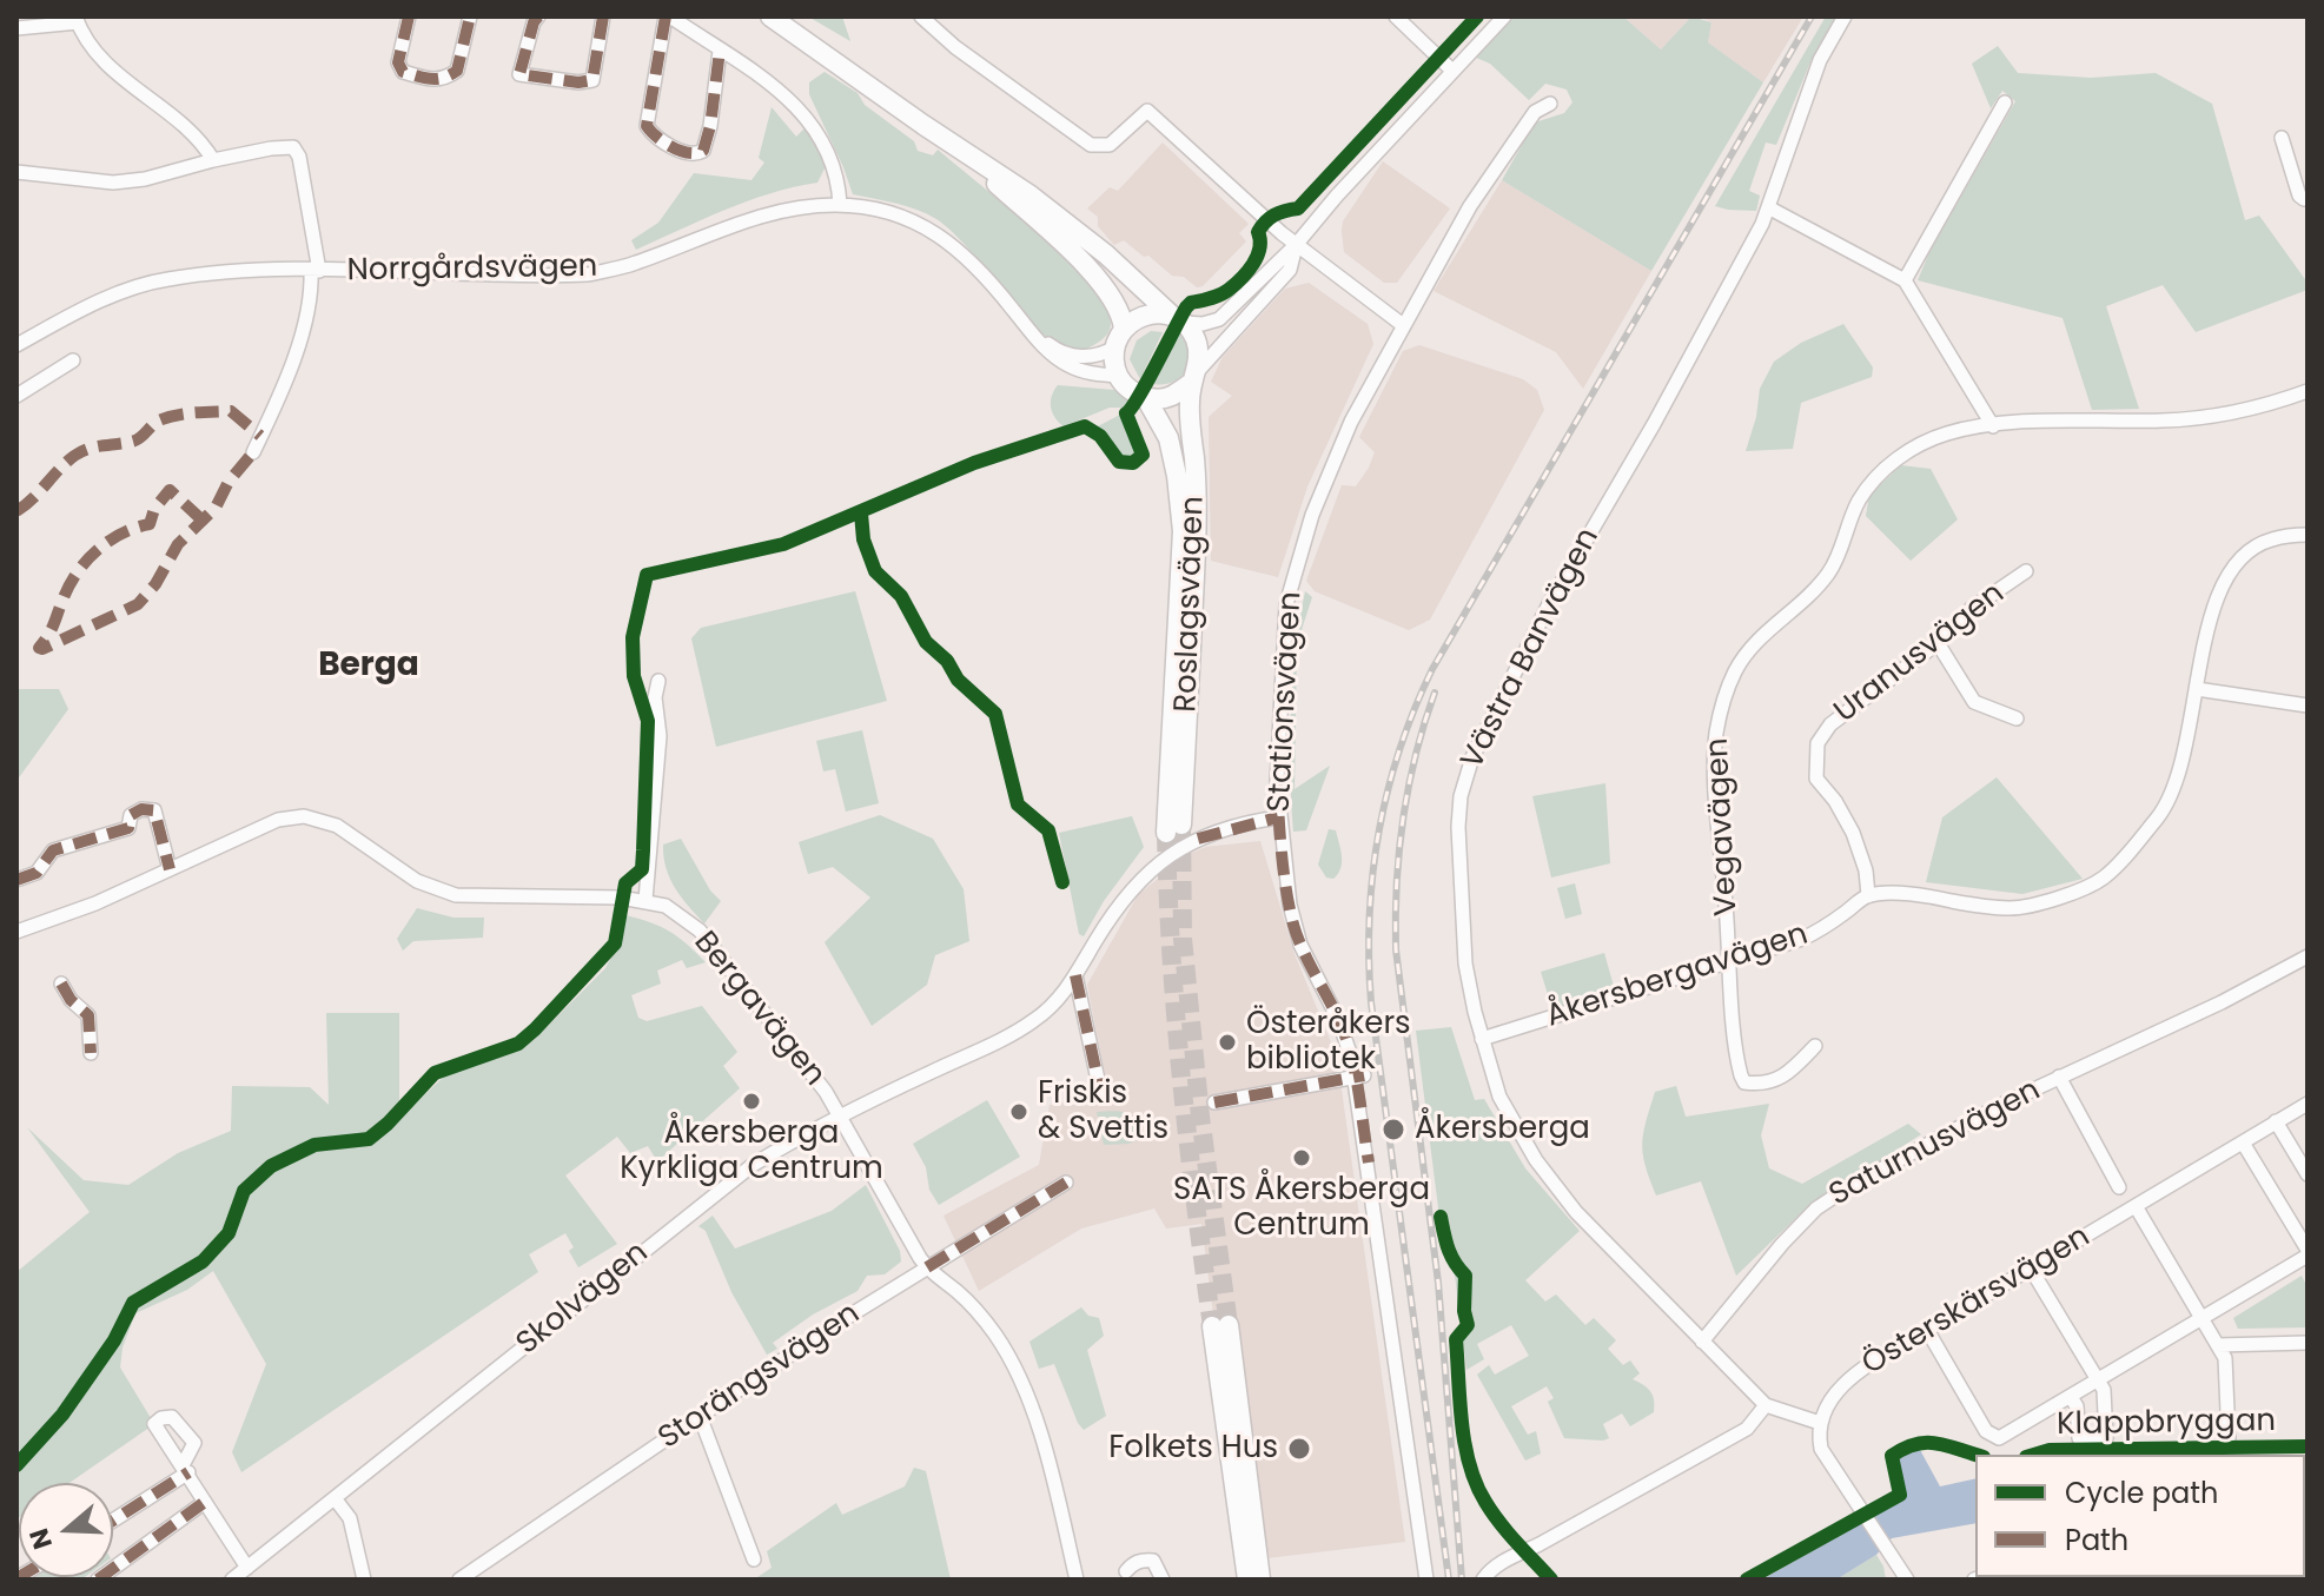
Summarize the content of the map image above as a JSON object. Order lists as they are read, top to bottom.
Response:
{
  "streets": {
    "main road": ["Roslagsvägen"],
    "street": [
      "Norrgårdsvägen",
      "Västra Banvägen",
      "Uranusvägen",
      "Stationsvägen",
      "Vegavägen",
      "Åkersbergavägen",
      "Bergavägen",
      "Saturnusvägen",
      "Skolvägen",
      "Österskärsvägen",
      "Storängsvägen"
    ],
    "cycle path": ["Klappbryggan"]
  },
  "crossings": [
    ["Norrgårdsvägen", "Roslagsvägen"],
    ["Västra Banvägen", "Åkersbergavägen"],
    ["Västra Banvägen", "Saturnusvägen"],
    ["Västra Banvägen", "Österskärsvägen"],
    ["Uranusvägen", "Åkersbergavägen"],
    ["Stationsvägen", "Skolvägen"],
    ["Vegavägen", "Åkersbergavägen"],
    ["Bergavägen", "Skolvägen"],
    ["Bergavägen", "Storängsvägen"]
  ],
  "districts": ["Berga"],
  "places": [
    "Österåkers bibliotek",
    "Åkersberga Kyrkliga Centrum",
    "Friskis & Svettis",
    "Åkersberga",
    "SATS Åkersberga Centrum",
    "Folkets Hus"
  ],
  "legend": ["Cycle path", "Path"],
  "north": "left"
}
